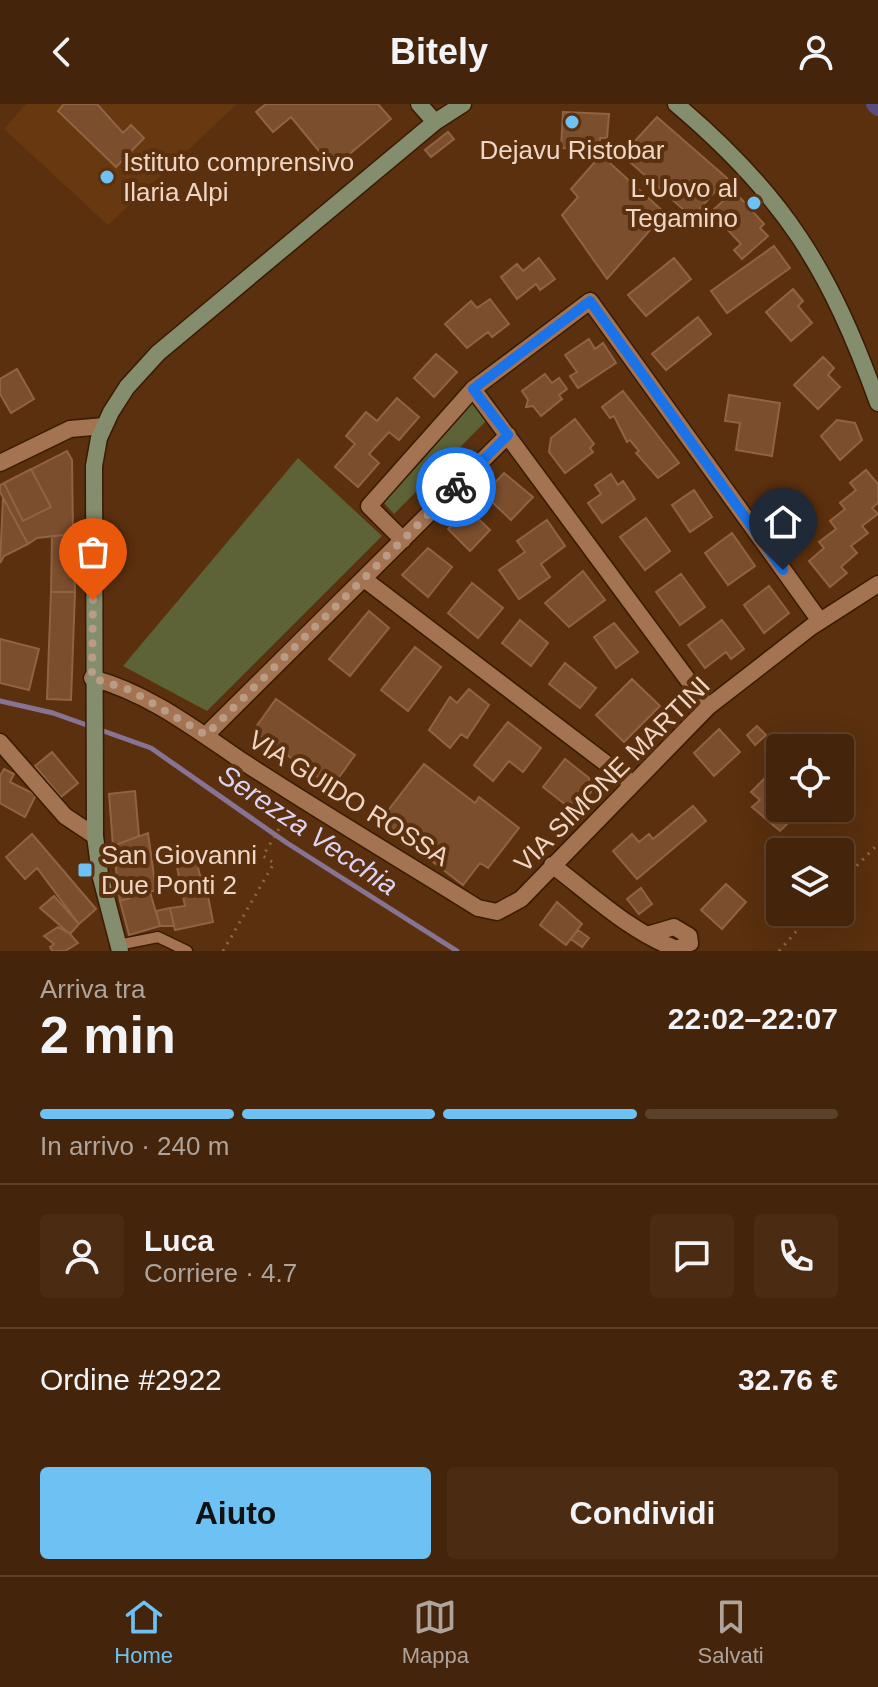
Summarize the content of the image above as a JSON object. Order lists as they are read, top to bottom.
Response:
{
  "streets": {
    "street": ["VIA SIMONE MARTINI", "VIA GUIDO ROSSA"]
  },
  "crossings": [
    ["VIA SIMONE MARTINI", "VIA GUIDO ROSSA"]
  ],
  "water": ["Serezza Vecchia"],
  "places": {
    "other": ["Dejavu Ristobar", "Istituto comprensivo Ilaria Alpi", "L'Uovo al Tegamino"],
    "transit": ["San Giovanni Due Ponti 2"]
  },
  "page": {
    "header": "Bitely",
    "heading": ["2 min", "Arriva tra", "22:02–22:07"],
    "panel": [
      "Luca",
      "Corriere · 4.7",
      "Ordine #2922",
      "32.76 €"
    ],
    "bar": "In arrivo · 240 m",
    "buttons": ["Aiuto", "Condividi"],
    "tabs": ["Home", "Mappa", "Salvati"]
  }
}
